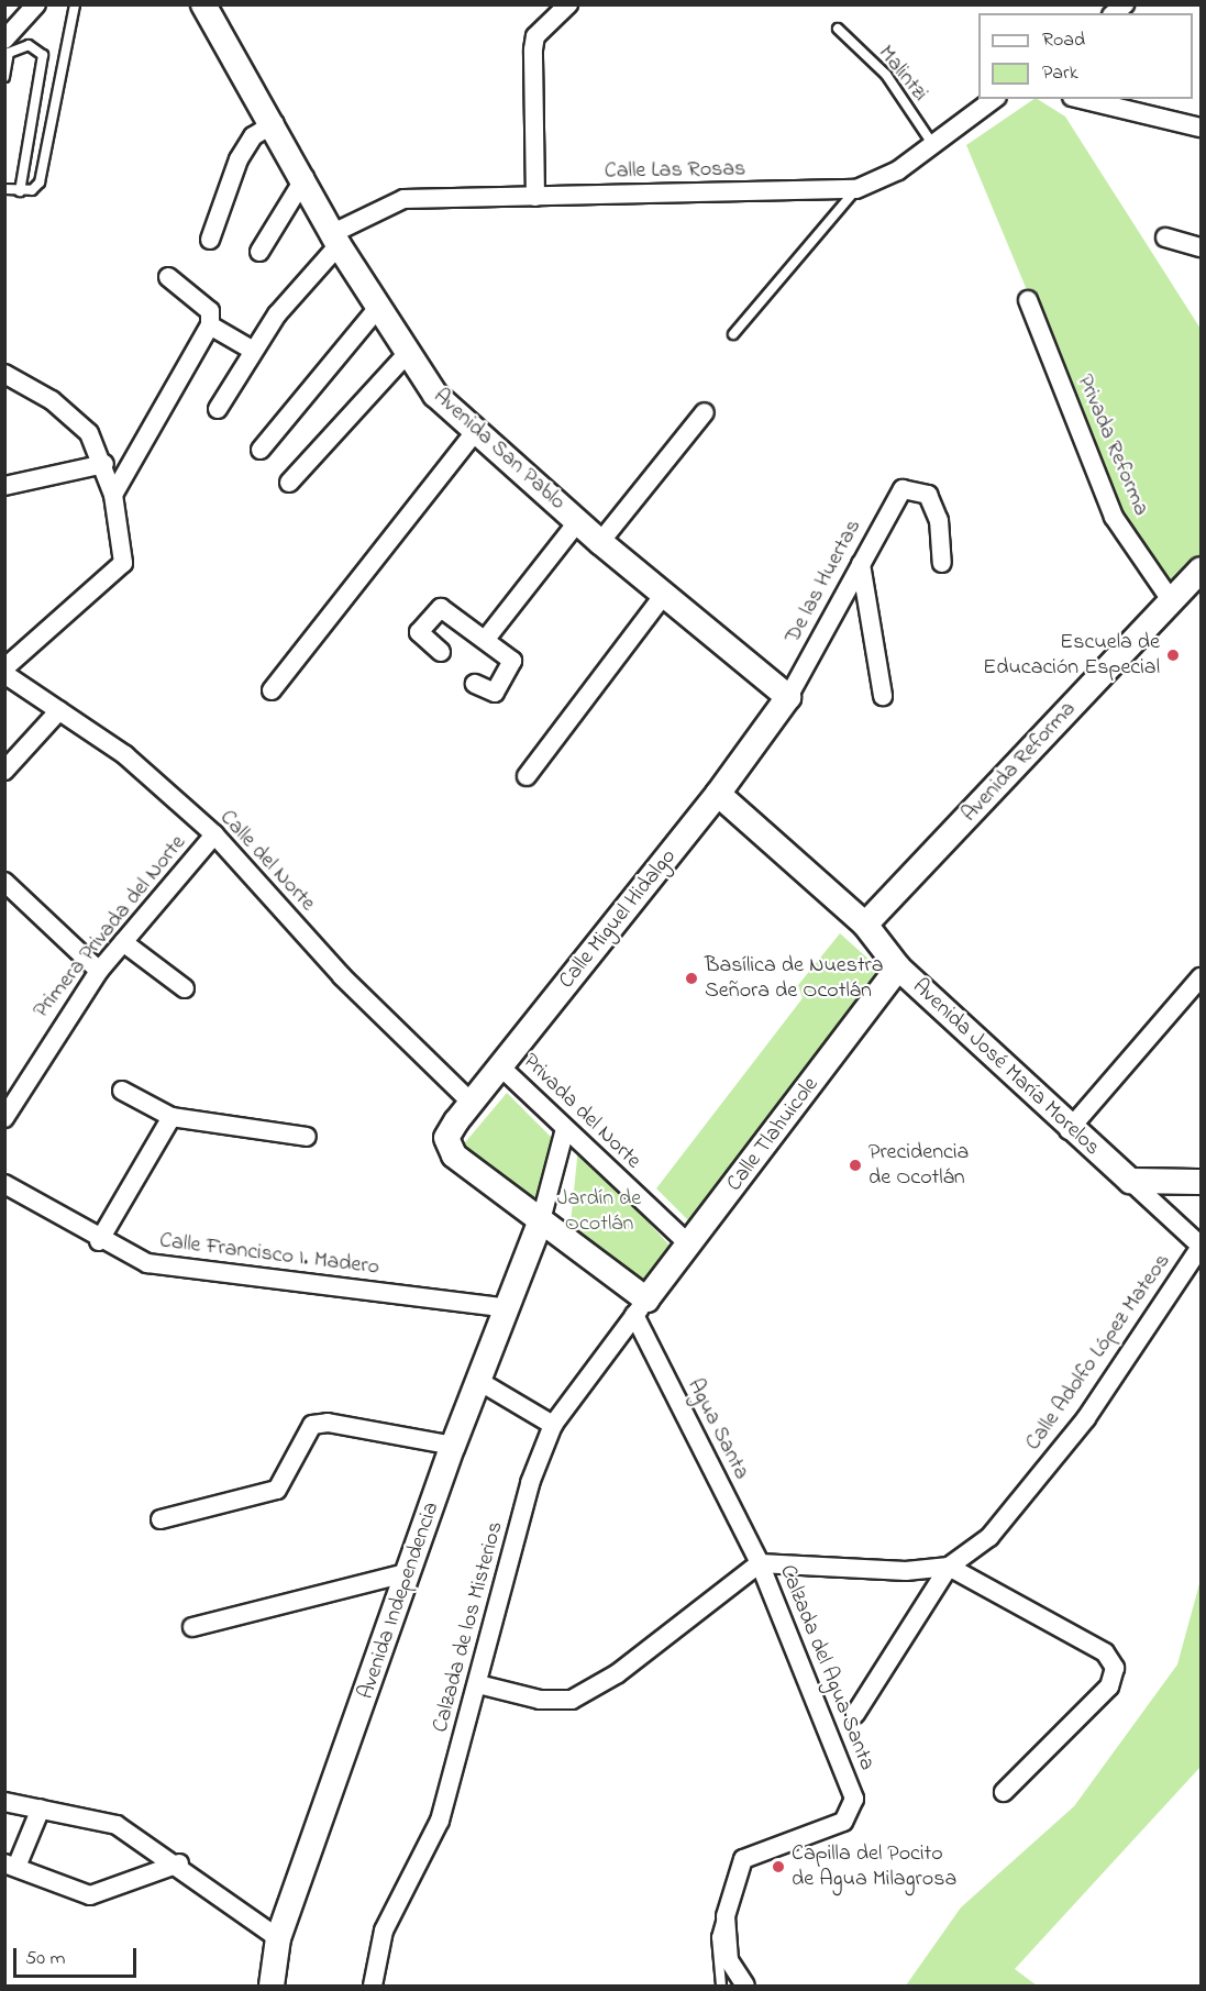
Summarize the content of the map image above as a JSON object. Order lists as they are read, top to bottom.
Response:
{
  "streets": {
    "street": [
      "Calle Las Rosas",
      "Privada Reforma",
      "Avenida San Pablo",
      "De las Huertas",
      "Avenida Reforma",
      "Calle del Norte",
      "Calle Miguel Hidalgo",
      "Primera Privada del Norte",
      "Avenida José María Morelos",
      "Privada del Norte",
      "Calle Tlahuicole",
      "Calle Francisco I. Madero",
      "Calle Adolfo López Mateos",
      "Agua Santa",
      "Avenida Independencia",
      "Calzada de los Misterios",
      "Calzada del Agua Santa"
    ],
    "lane": ["Malintzi"]
  },
  "crossings": [
    ["Malintzi", "Calle Las Rosas"],
    ["Calle Las Rosas", "Avenida San Pablo"],
    ["Privada Reforma", "Avenida Reforma"],
    ["Avenida San Pablo", "De las Huertas"],
    ["Avenida San Pablo", "Calle Miguel Hidalgo"],
    ["De las Huertas", "Calle Miguel Hidalgo"],
    ["Avenida Reforma", "Avenida José María Morelos"],
    ["Calle del Norte", "Calle Miguel Hidalgo"],
    ["Calle del Norte", "Primera Privada del Norte"],
    ["Calle Miguel Hidalgo", "Avenida José María Morelos"],
    ["Calle Miguel Hidalgo", "Privada del Norte"],
    ["Calle Miguel Hidalgo", "Avenida Independencia"],
    ["Avenida José María Morelos", "Calle Tlahuicole"],
    ["Privada del Norte", "Calle Tlahuicole"],
    ["Calle Tlahuicole", "Agua Santa"],
    ["Calle Tlahuicole", "Calzada de los Misterios"],
    ["Calle Francisco I. Madero", "Avenida Independencia"],
    ["Agua Santa", "Calzada de los Misterios"],
    ["Agua Santa", "Calzada del Agua Santa"]
  ],
  "parks": ["Jardín de Ocotlán"],
  "places": [
    "Escuela de Educación Especial",
    "Basílica de Nuestra Señora de Ocotlán",
    "Precidencia de Ocotlán",
    "Capilla del Pocito de Agua Milagrosa"
  ],
  "legend": ["Road", "Park"],
  "scale_bar": "50 m"
}
